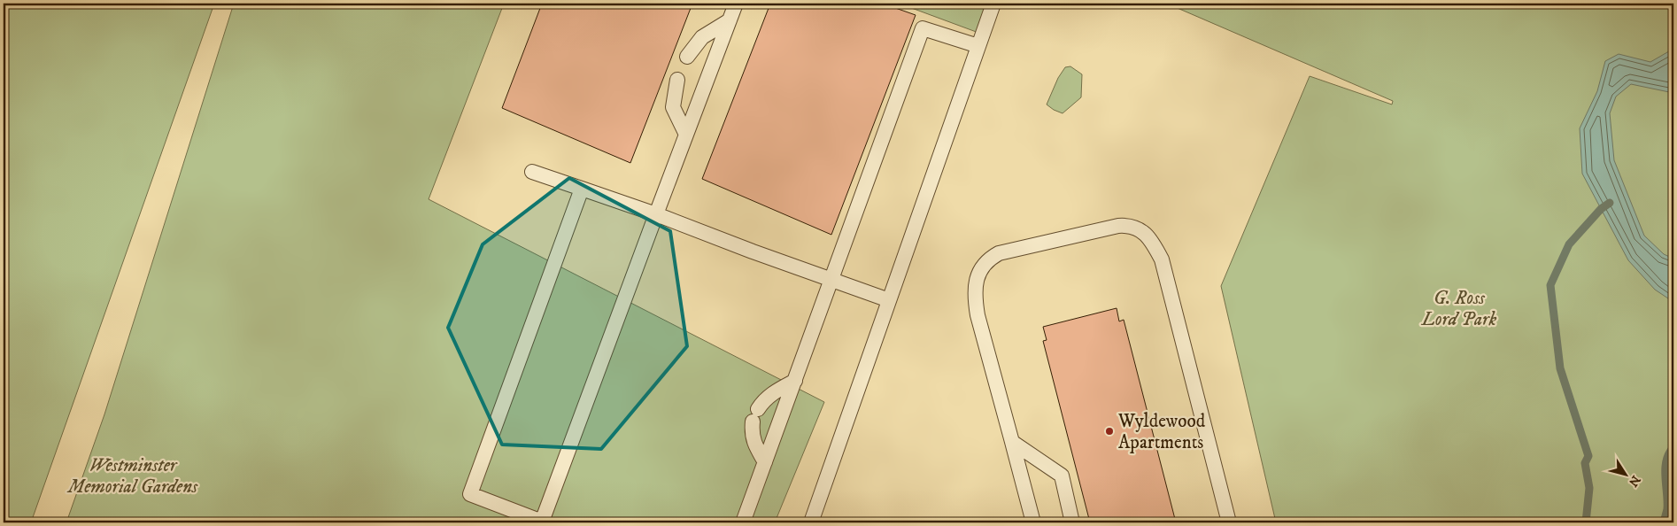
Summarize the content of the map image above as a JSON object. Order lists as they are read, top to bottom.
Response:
{
  "parks": ["G. Ross Lord Park", "Westminster Memorial Gardens"],
  "places": ["Wyldewood Apartments"],
  "north": "bottom right"
}
